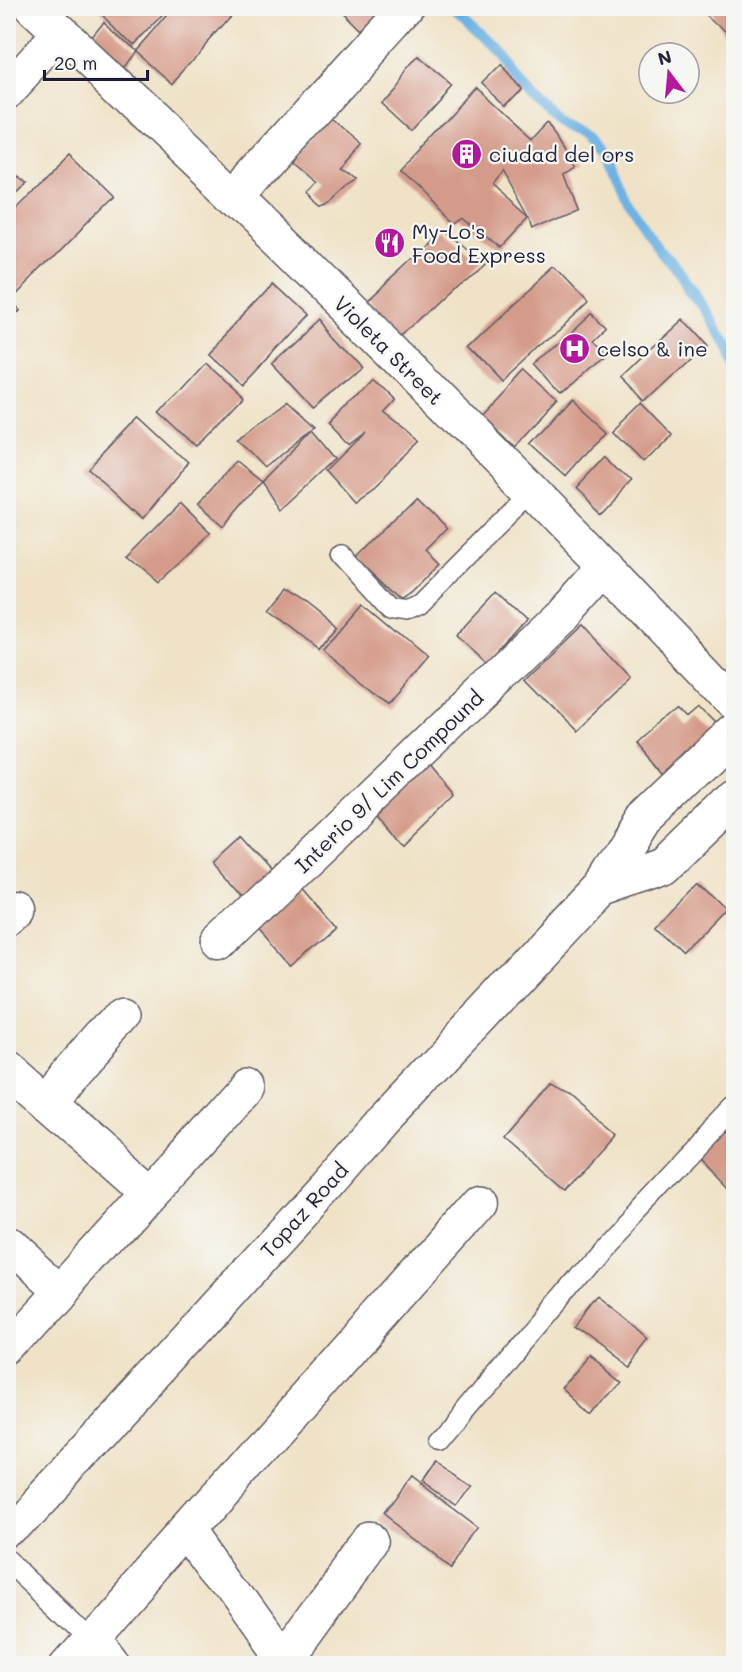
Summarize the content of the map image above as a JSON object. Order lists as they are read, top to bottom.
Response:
{
  "streets": {
    "street": ["Violeta Street", "Interio 9/ Lim Compound", "Topaz Road"]
  },
  "crossings": [
    ["Violeta Street", "Interio 9/ Lim Compound"]
  ],
  "places": {
    "building": ["ciudad del ors"],
    "restaurant": ["My-Lo's Food Express"],
    "hospital": ["celso & ine"]
  },
  "scale_bar": "20 m",
  "north": "top"
}
